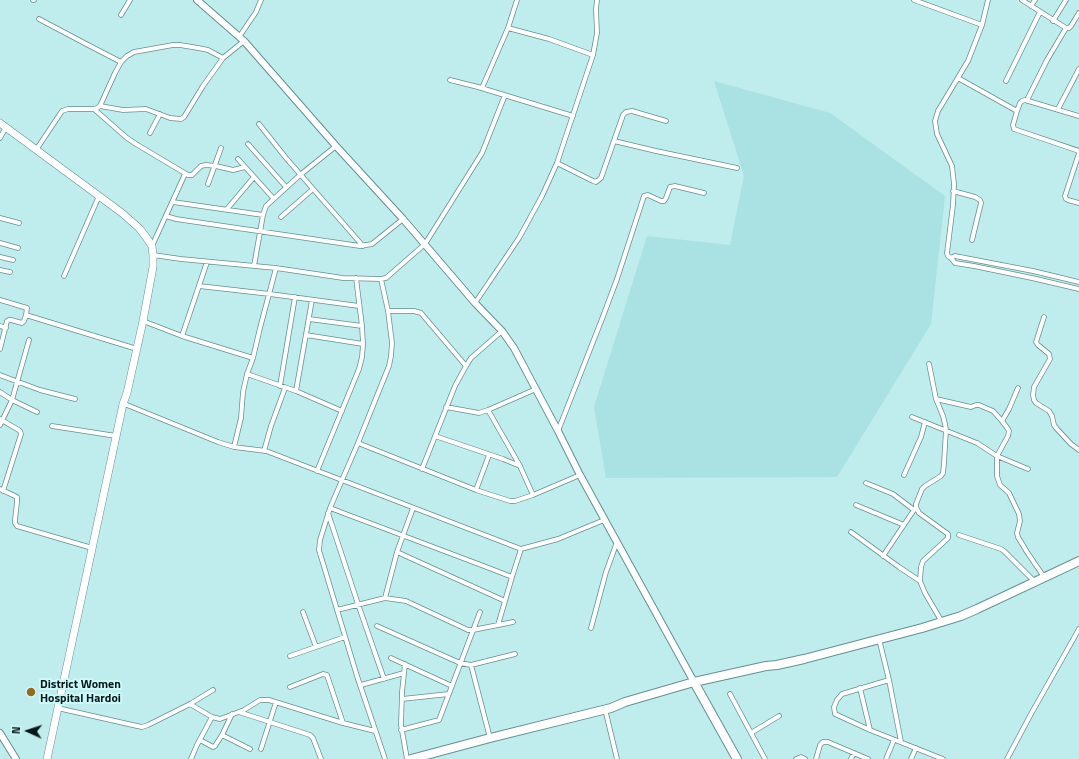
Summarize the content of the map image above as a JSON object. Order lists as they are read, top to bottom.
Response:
{
  "places": ["District Women Hospital Hardoi"],
  "north": "left"
}
